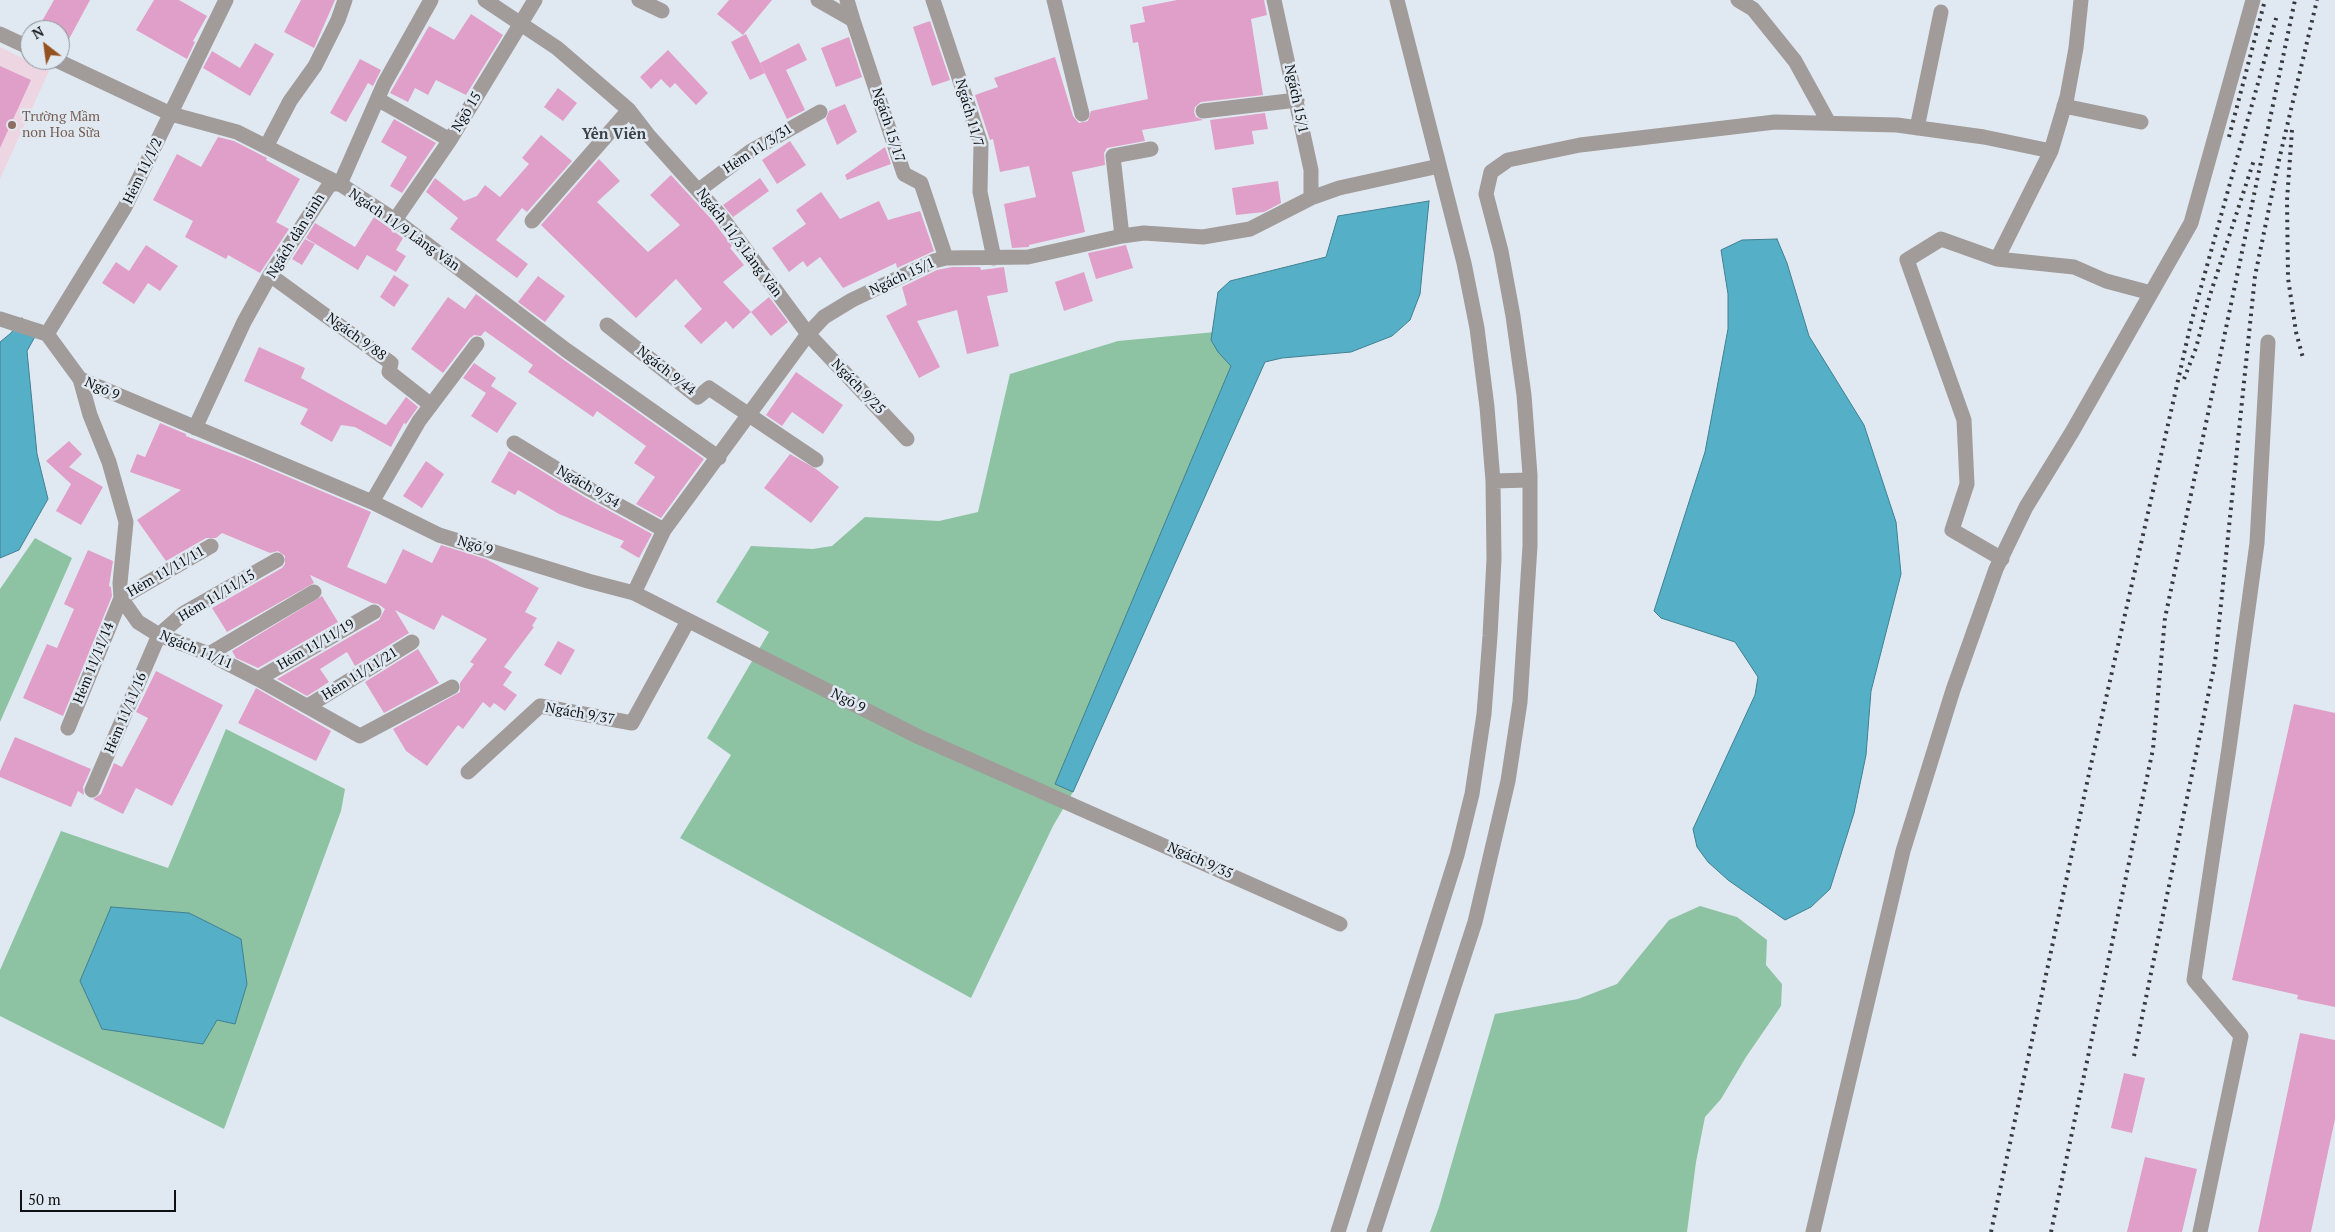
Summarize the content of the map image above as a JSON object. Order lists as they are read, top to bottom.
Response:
{
  "streets": {
    "street": [
      "Ngách 15/1",
      "Ngõ 15",
      "Ngách 11/7",
      "Ngách 15/17",
      "Hẻm 11/3/31",
      "Hẻm 11/1/2",
      "Ngách 11/9 Làng Vân",
      "Ngách dân sinh",
      "Ngách 11/3 Làng Vân",
      "Ngách 9/88",
      "Ngách 9/44",
      "Ngách 9/25",
      "Ngõ 9",
      "Ngách 9/54",
      "Hẻm 11/11/11",
      "Hẻm 11/11/15",
      "Hẻm 11/11/19",
      "Ngách 11/11",
      "Hẻm 11/11/14",
      "Hẻm 11/11/21",
      "Hẻm 11/11/16",
      "Ngách 9/37",
      "Ngách 9/35"
    ]
  },
  "crossings": [
    ["Ngách 15/1", "Ngách 11/7"],
    ["Ngách 15/1", "Ngách 15/17"],
    ["Ngách 15/1", "Ngách 11/9 Làng Vân"],
    ["Ngách 15/1", "Ngách 11/3 Làng Vân"],
    ["Ngách 15/1", "Ngách 9/44"],
    ["Ngách 15/1", "Ngách 9/25"],
    ["Ngách 15/1", "Ngõ 9"],
    ["Ngách 15/1", "Ngách 9/54"],
    ["Ngõ 15", "Ngách 11/9 Làng Vân"],
    ["Ngõ 15", "Ngách 11/3 Làng Vân"],
    ["Hẻm 11/3/31", "Ngách 11/3 Làng Vân"],
    ["Hẻm 11/1/2", "Ngách 11/9 Làng Vân"],
    ["Hẻm 11/1/2", "Ngõ 9"],
    ["Ngách 11/9 Làng Vân", "Ngách dân sinh"],
    ["Ngách dân sinh", "Ngách 9/88"],
    ["Ngách dân sinh", "Ngõ 9"],
    ["Ngách 11/3 Làng Vân", "Ngách 9/25"],
    ["Ngõ 9", "Ngách 9/37"],
    ["Ngõ 9", "Ngách 9/35"],
    ["Hẻm 11/11/11", "Ngách 11/11"],
    ["Hẻm 11/11/11", "Hẻm 11/11/14"],
    ["Hẻm 11/11/15", "Ngách 11/11"],
    ["Hẻm 11/11/15", "Hẻm 11/11/16"],
    ["Hẻm 11/11/19", "Ngách 11/11"],
    ["Ngách 11/11", "Hẻm 11/11/14"],
    ["Ngách 11/11", "Hẻm 11/11/21"],
    ["Ngách 11/11", "Hẻm 11/11/16"]
  ],
  "districts": ["Yên Viên"],
  "places": ["Trường Mầm non Hoa Sữa"],
  "scale_bar": "50 m",
  "north": "top left"
}
